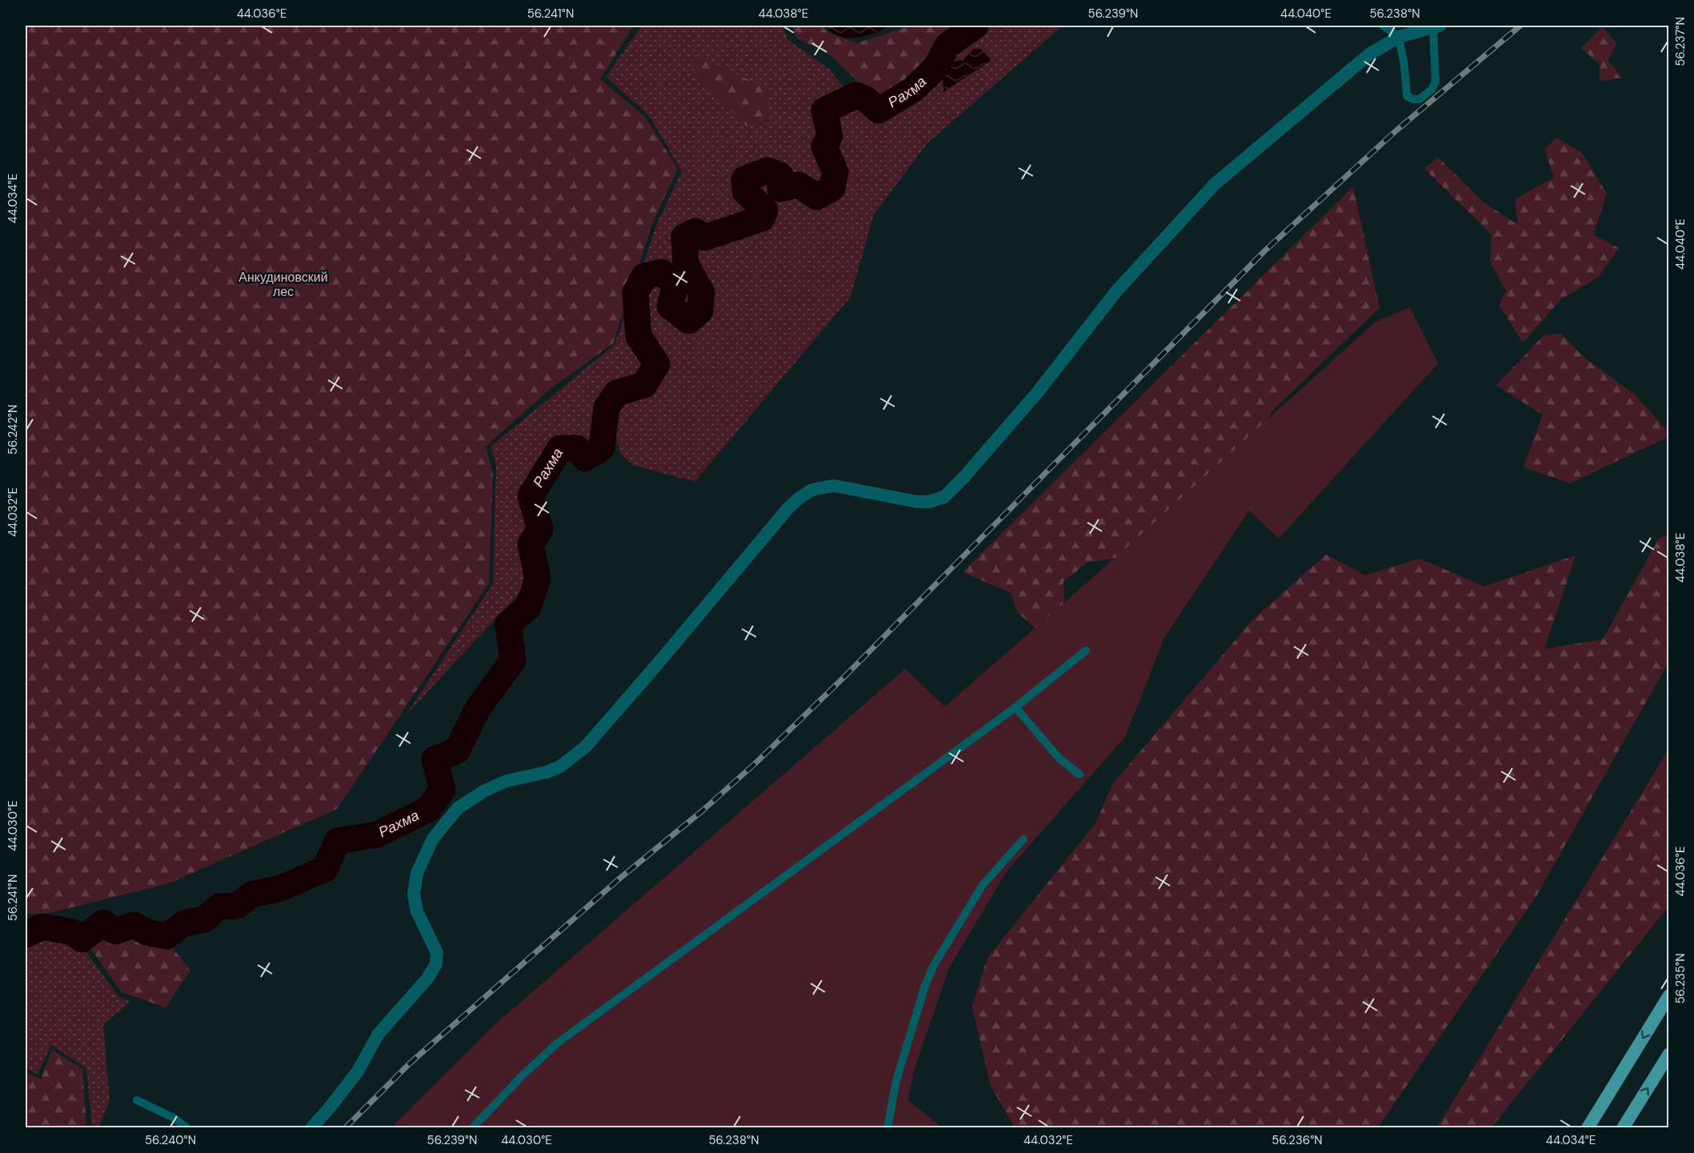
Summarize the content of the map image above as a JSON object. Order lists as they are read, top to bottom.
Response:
{
  "water": ["Рахма"],
  "parks": ["Анкудиновский лес"],
  "coordinates": [
    "44.036°E",
    "56.241°N",
    "44.038°E",
    "56.239°N",
    "44.040°E",
    "56.238°N",
    "56.237°N",
    "44.034°E",
    "56.242°N",
    "44.032°E",
    "44.030°E",
    "56.235°N",
    "56.240°N",
    "56.236°N"
  ]
}
